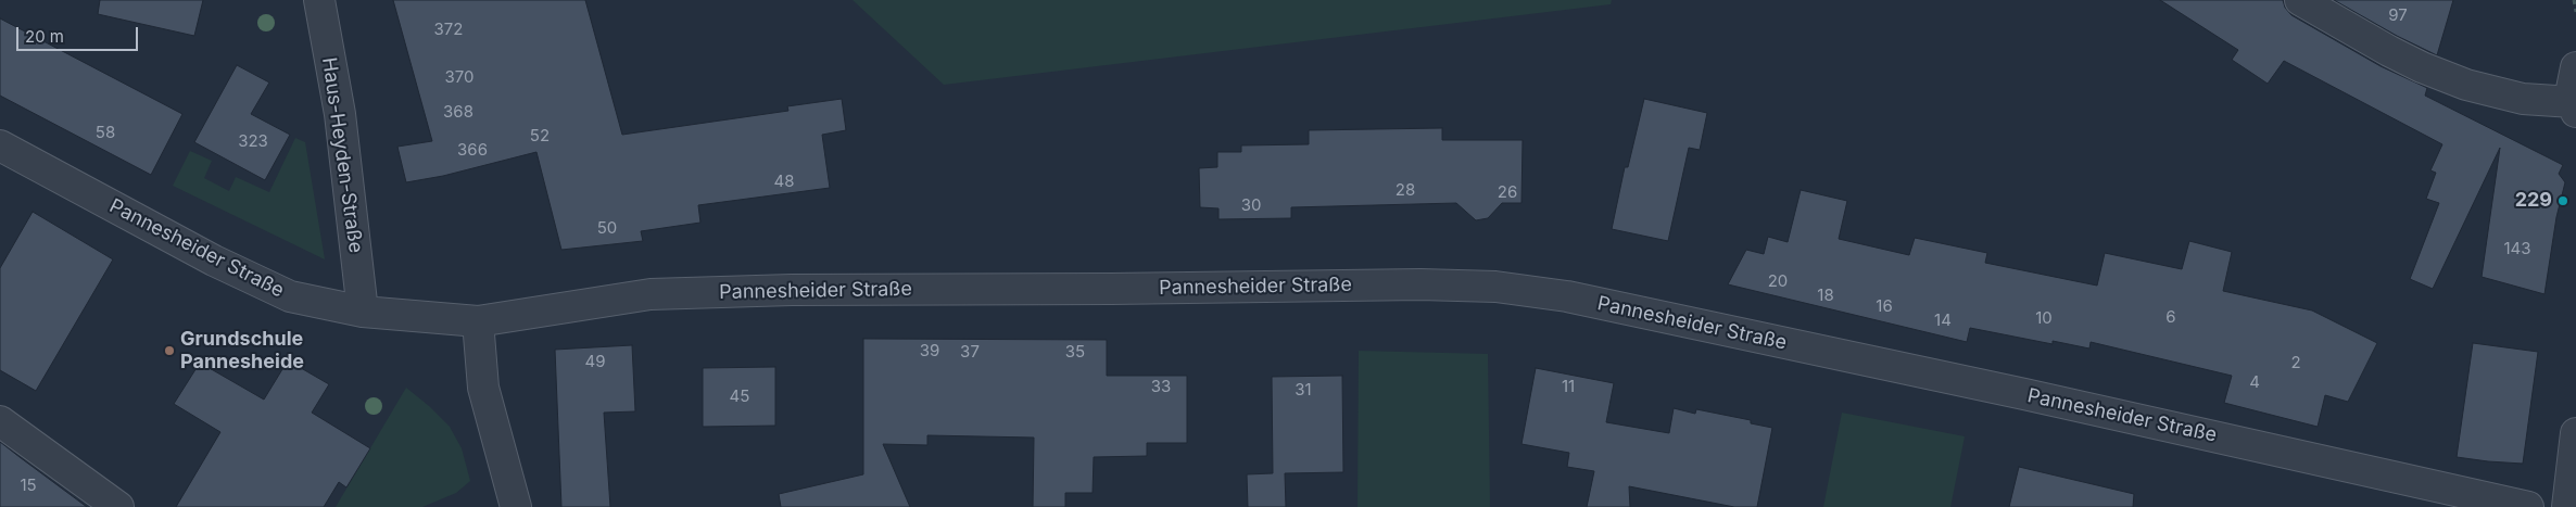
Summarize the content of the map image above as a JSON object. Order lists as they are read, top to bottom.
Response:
{
  "streets": {
    "street": ["Haus-Heyden-Straße", "Pannesheider Straße"]
  },
  "crossings": [
    ["Haus-Heyden-Straße", "Pannesheider Straße"]
  ],
  "places": ["229", "Grundschule Pannesheide"],
  "house_numbers": [
    "97",
    "372",
    "370",
    "368",
    "58",
    "52",
    "323",
    "366",
    "48",
    "28",
    "26",
    "30",
    "50",
    "143",
    "20",
    "18",
    "16",
    "6",
    "10",
    "14",
    "39",
    "37",
    "35",
    "49",
    "2",
    "4",
    "33",
    "11",
    "31",
    "45",
    "15"
  ],
  "scale_bar": "20 m"
}
